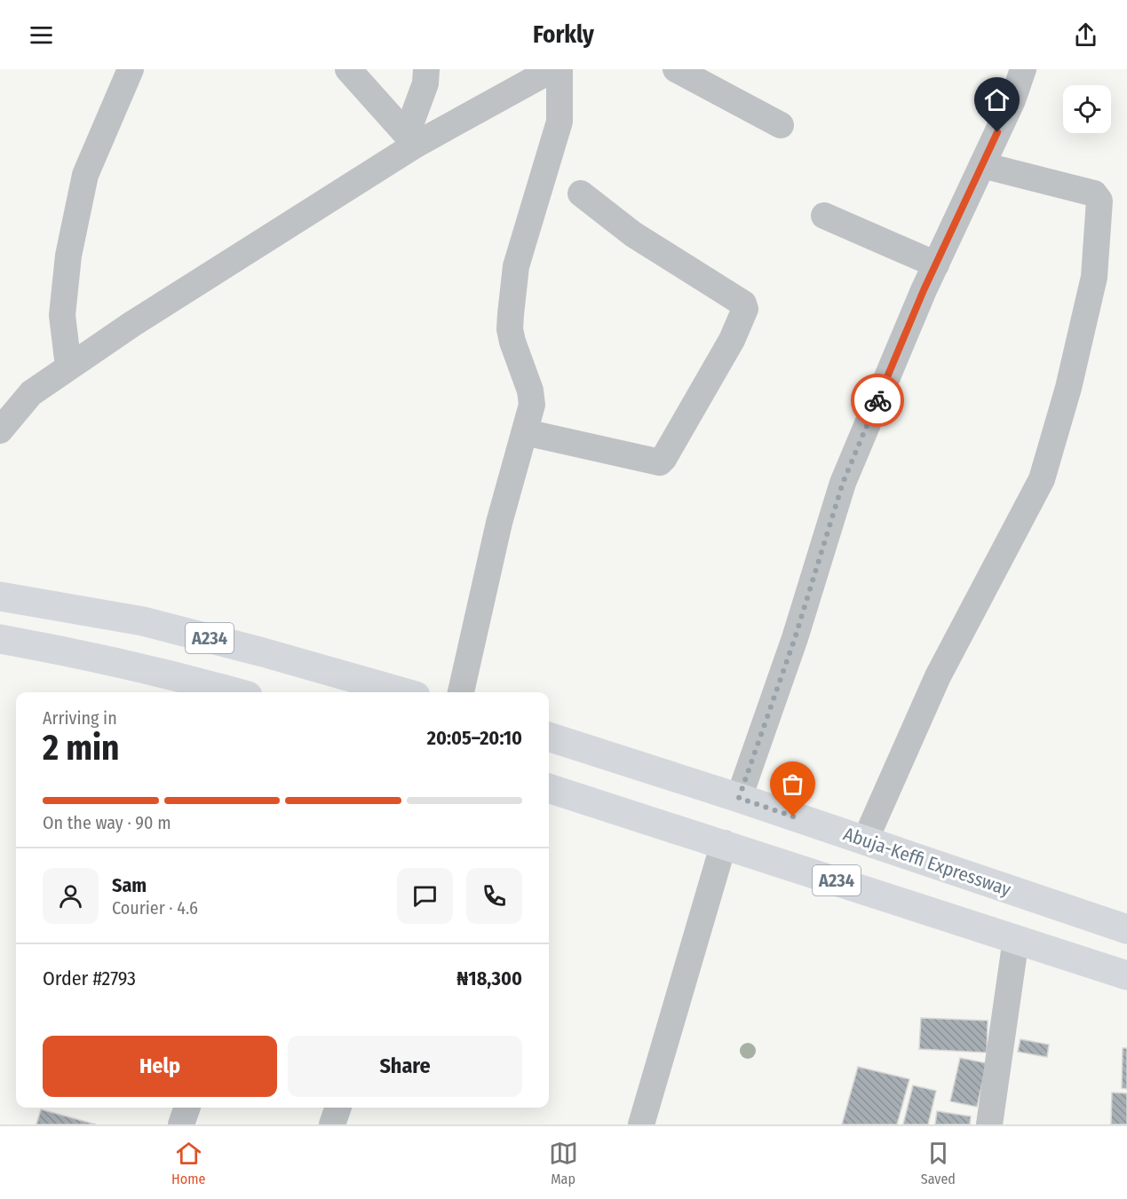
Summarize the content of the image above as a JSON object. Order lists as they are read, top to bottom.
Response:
{
  "streets": {
    "highway": ["A234", "Abuja-Keffi Expressway"]
  },
  "page": {
    "header": "Forkly",
    "heading": ["2 min", "Arriving in", "20:05–20:10"],
    "panel": [
      "Sam",
      "Courier · 4.6",
      "Order #2793",
      "₦18,300"
    ],
    "bar": "On the way · 90 m",
    "buttons": ["Help", "Share"],
    "tabs": ["Home", "Map", "Saved"]
  }
}
